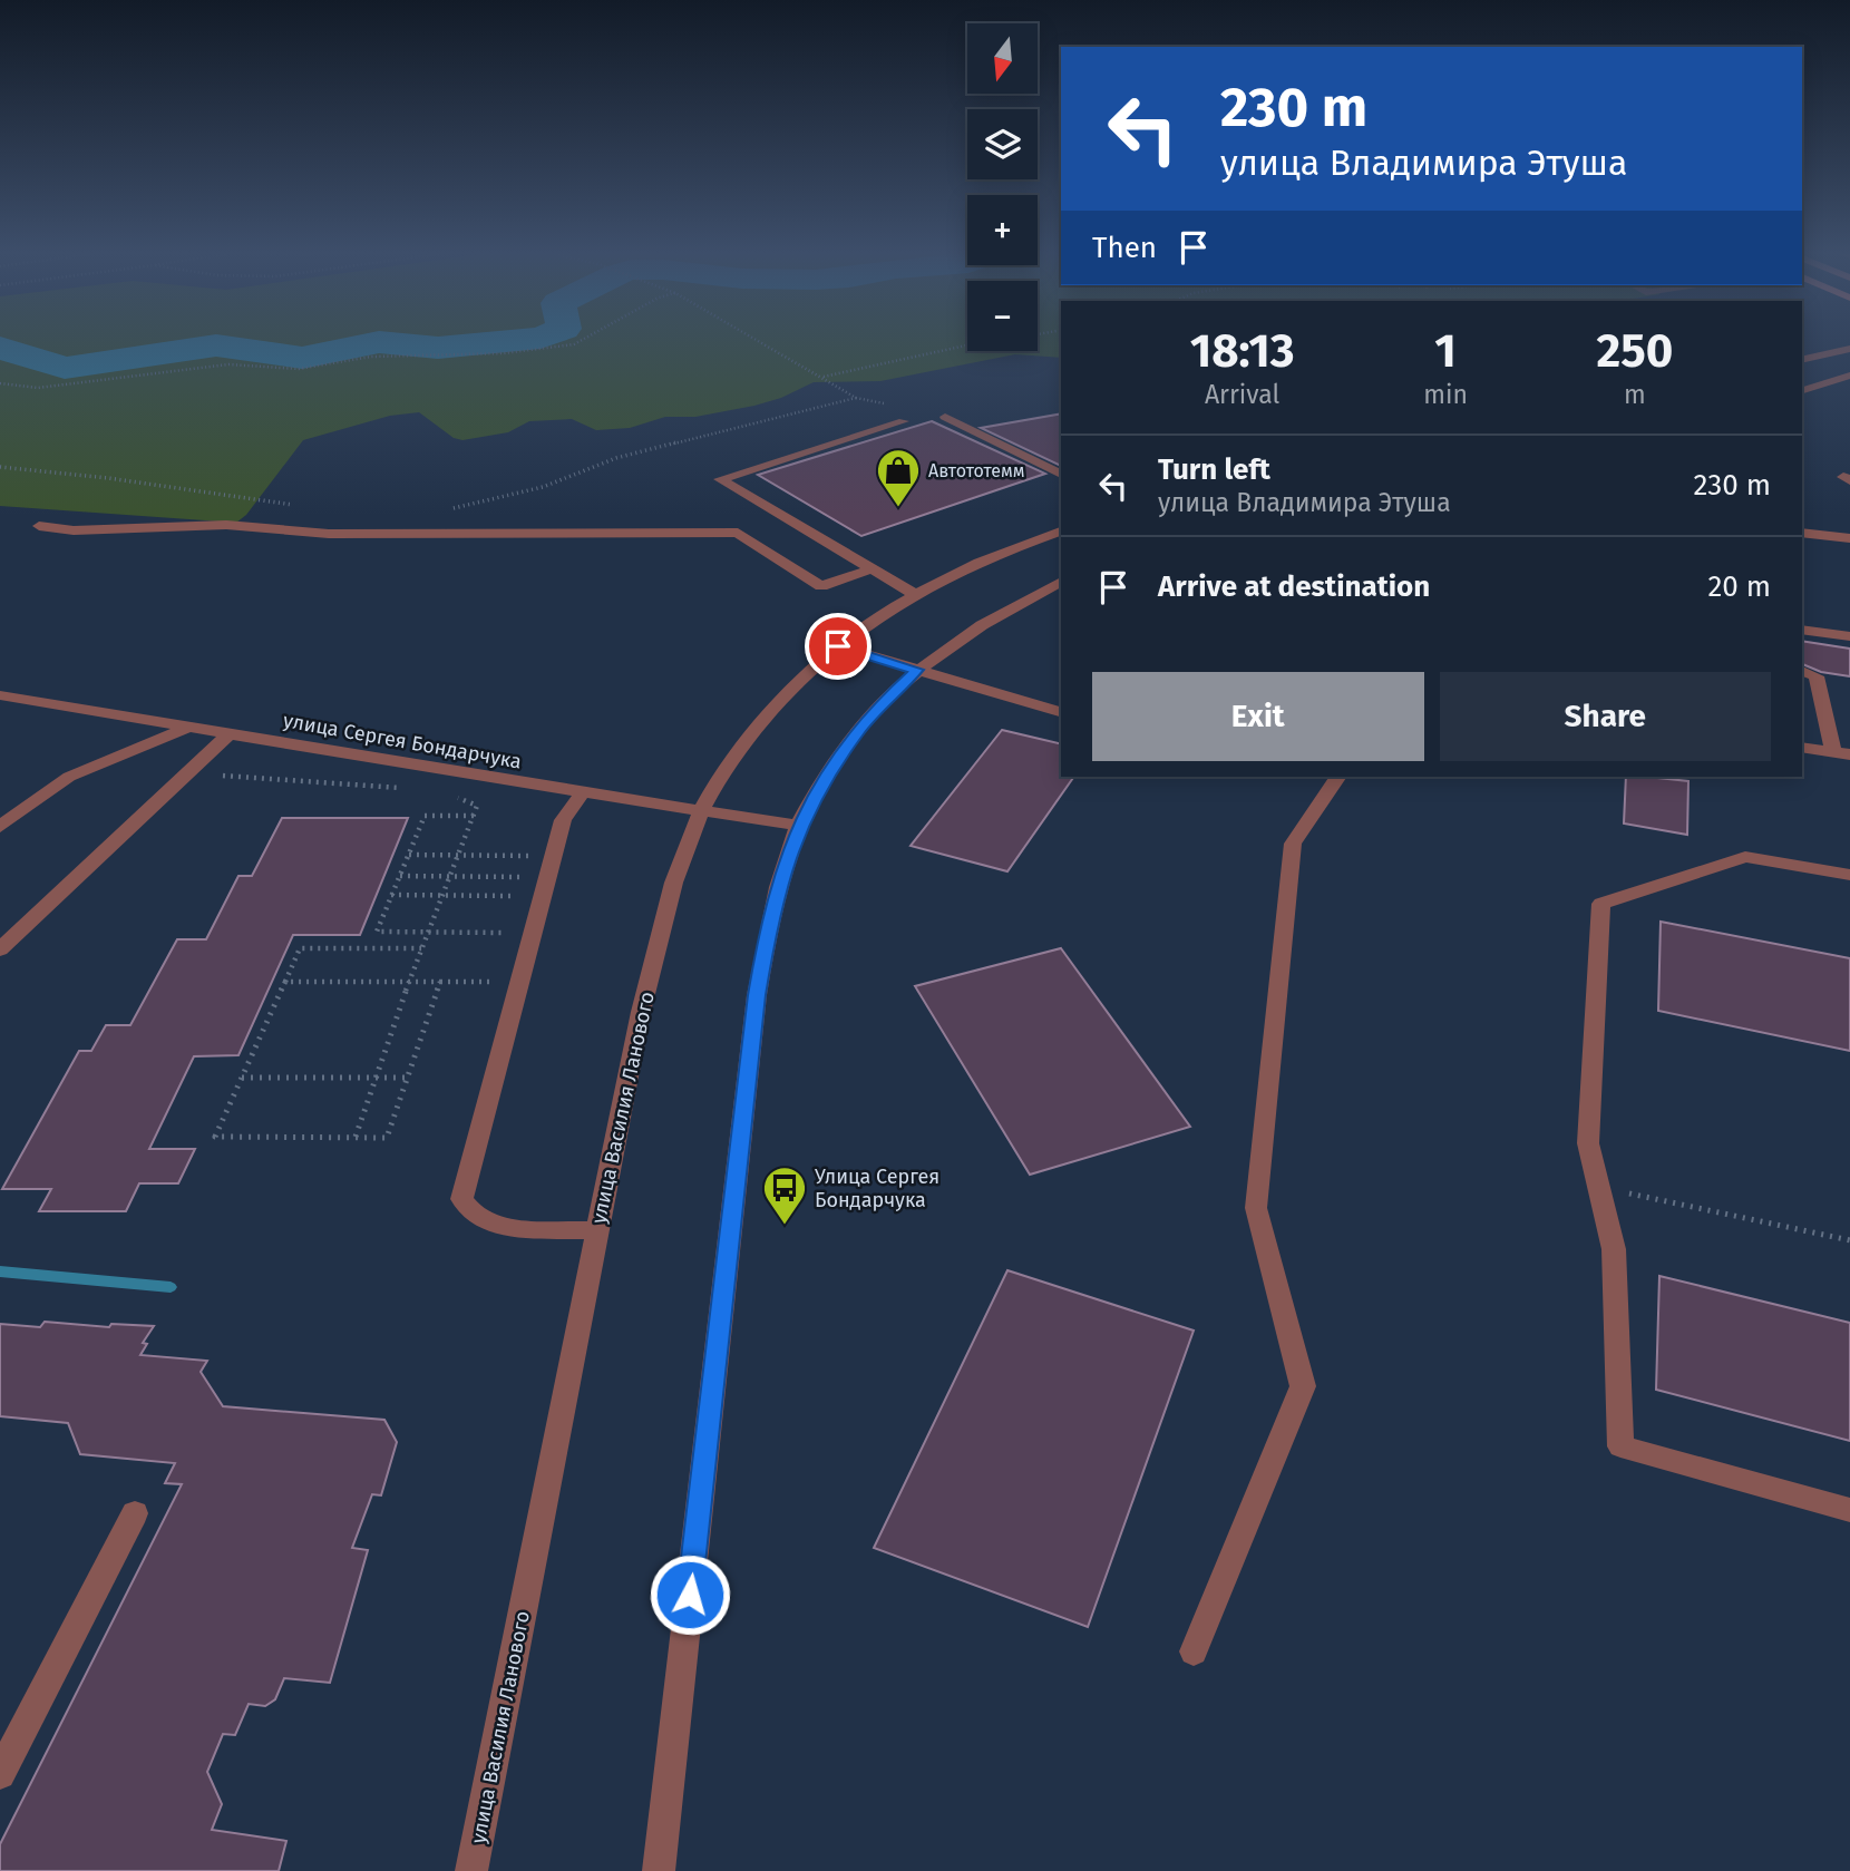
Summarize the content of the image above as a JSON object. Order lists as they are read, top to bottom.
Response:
{
  "streets": {
    "street": ["улица Сергея Бондарчука", "улица Василия Ланового"]
  },
  "crossings": [
    ["улица Сергея Бондарчука", "улица Василия Ланового"]
  ],
  "places": {
    "shop": ["Автототемм"],
    "bus stop": ["Улица Сергея Бондарчука"]
  },
  "north": "bottom",
  "page": {
    "map_buttons": ["+", "−"],
    "turn": ["230 m", "улица Владимира Этуша"],
    "then": "Then",
    "eta": [
      "18:13",
      "Arrival",
      "1",
      "min",
      "250",
      "m"
    ],
    "list": [
      {
        "name": "Turn left",
        "note": "улица Владимира Этуша",
        "value": "230 m"
      },
      {
        "name": "Arrive at destination",
        "value": "20 m"
      }
    ],
    "buttons": ["Exit", "Share"]
  }
}
